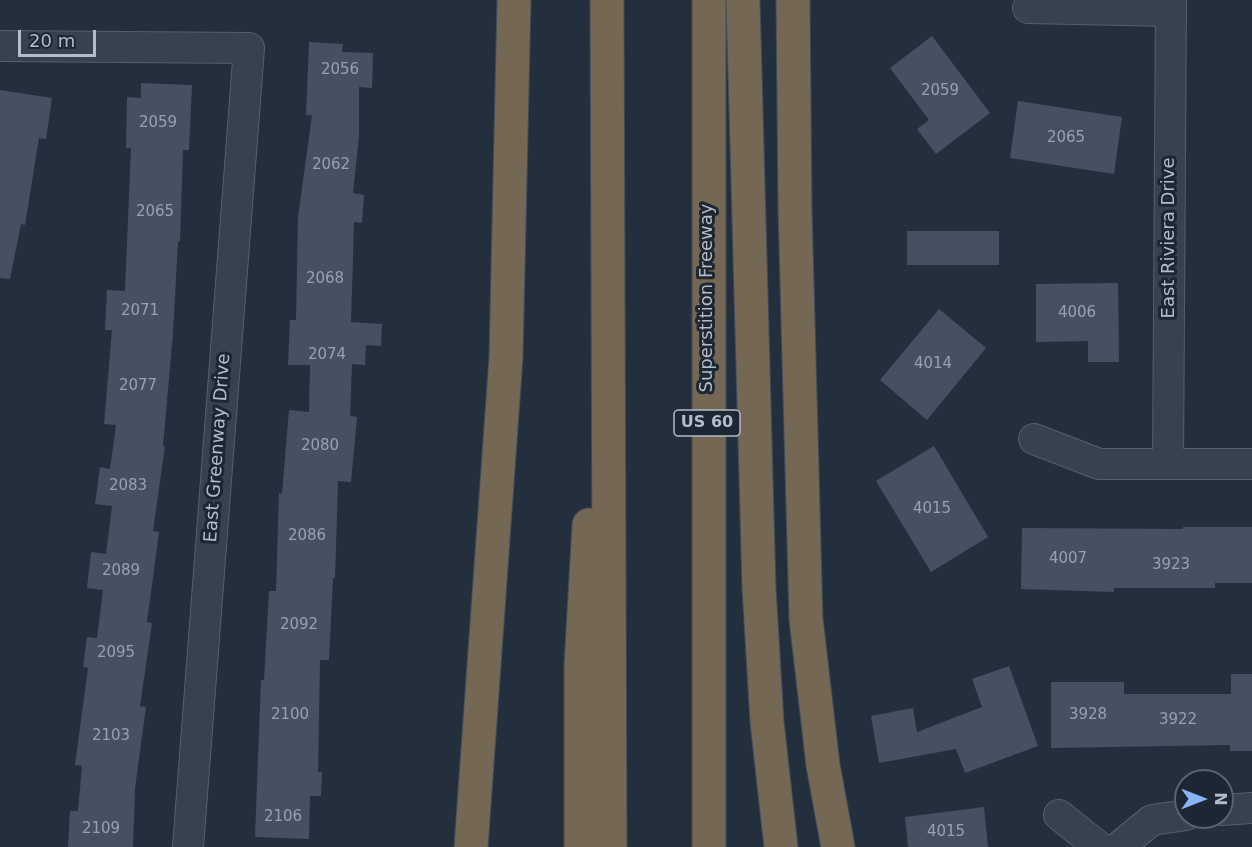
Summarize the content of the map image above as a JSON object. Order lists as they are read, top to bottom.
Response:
{
  "streets": {
    "highway": ["Superstition Freeway", "US 60"],
    "street": ["East Riviera Drive", "East Greenway Drive"]
  },
  "house_numbers": [
    "2056",
    "2059",
    "2059",
    "2065",
    "2062",
    "2065",
    "2068",
    "2071",
    "4006",
    "2074",
    "4014",
    "2077",
    "2080",
    "2083",
    "4015",
    "2086",
    "4007",
    "3923",
    "2089",
    "2092",
    "2095",
    "2100",
    "3928",
    "3922",
    "2103",
    "2106",
    "2109",
    "4015"
  ],
  "scale_bar": "20 m",
  "north": "right"
}
